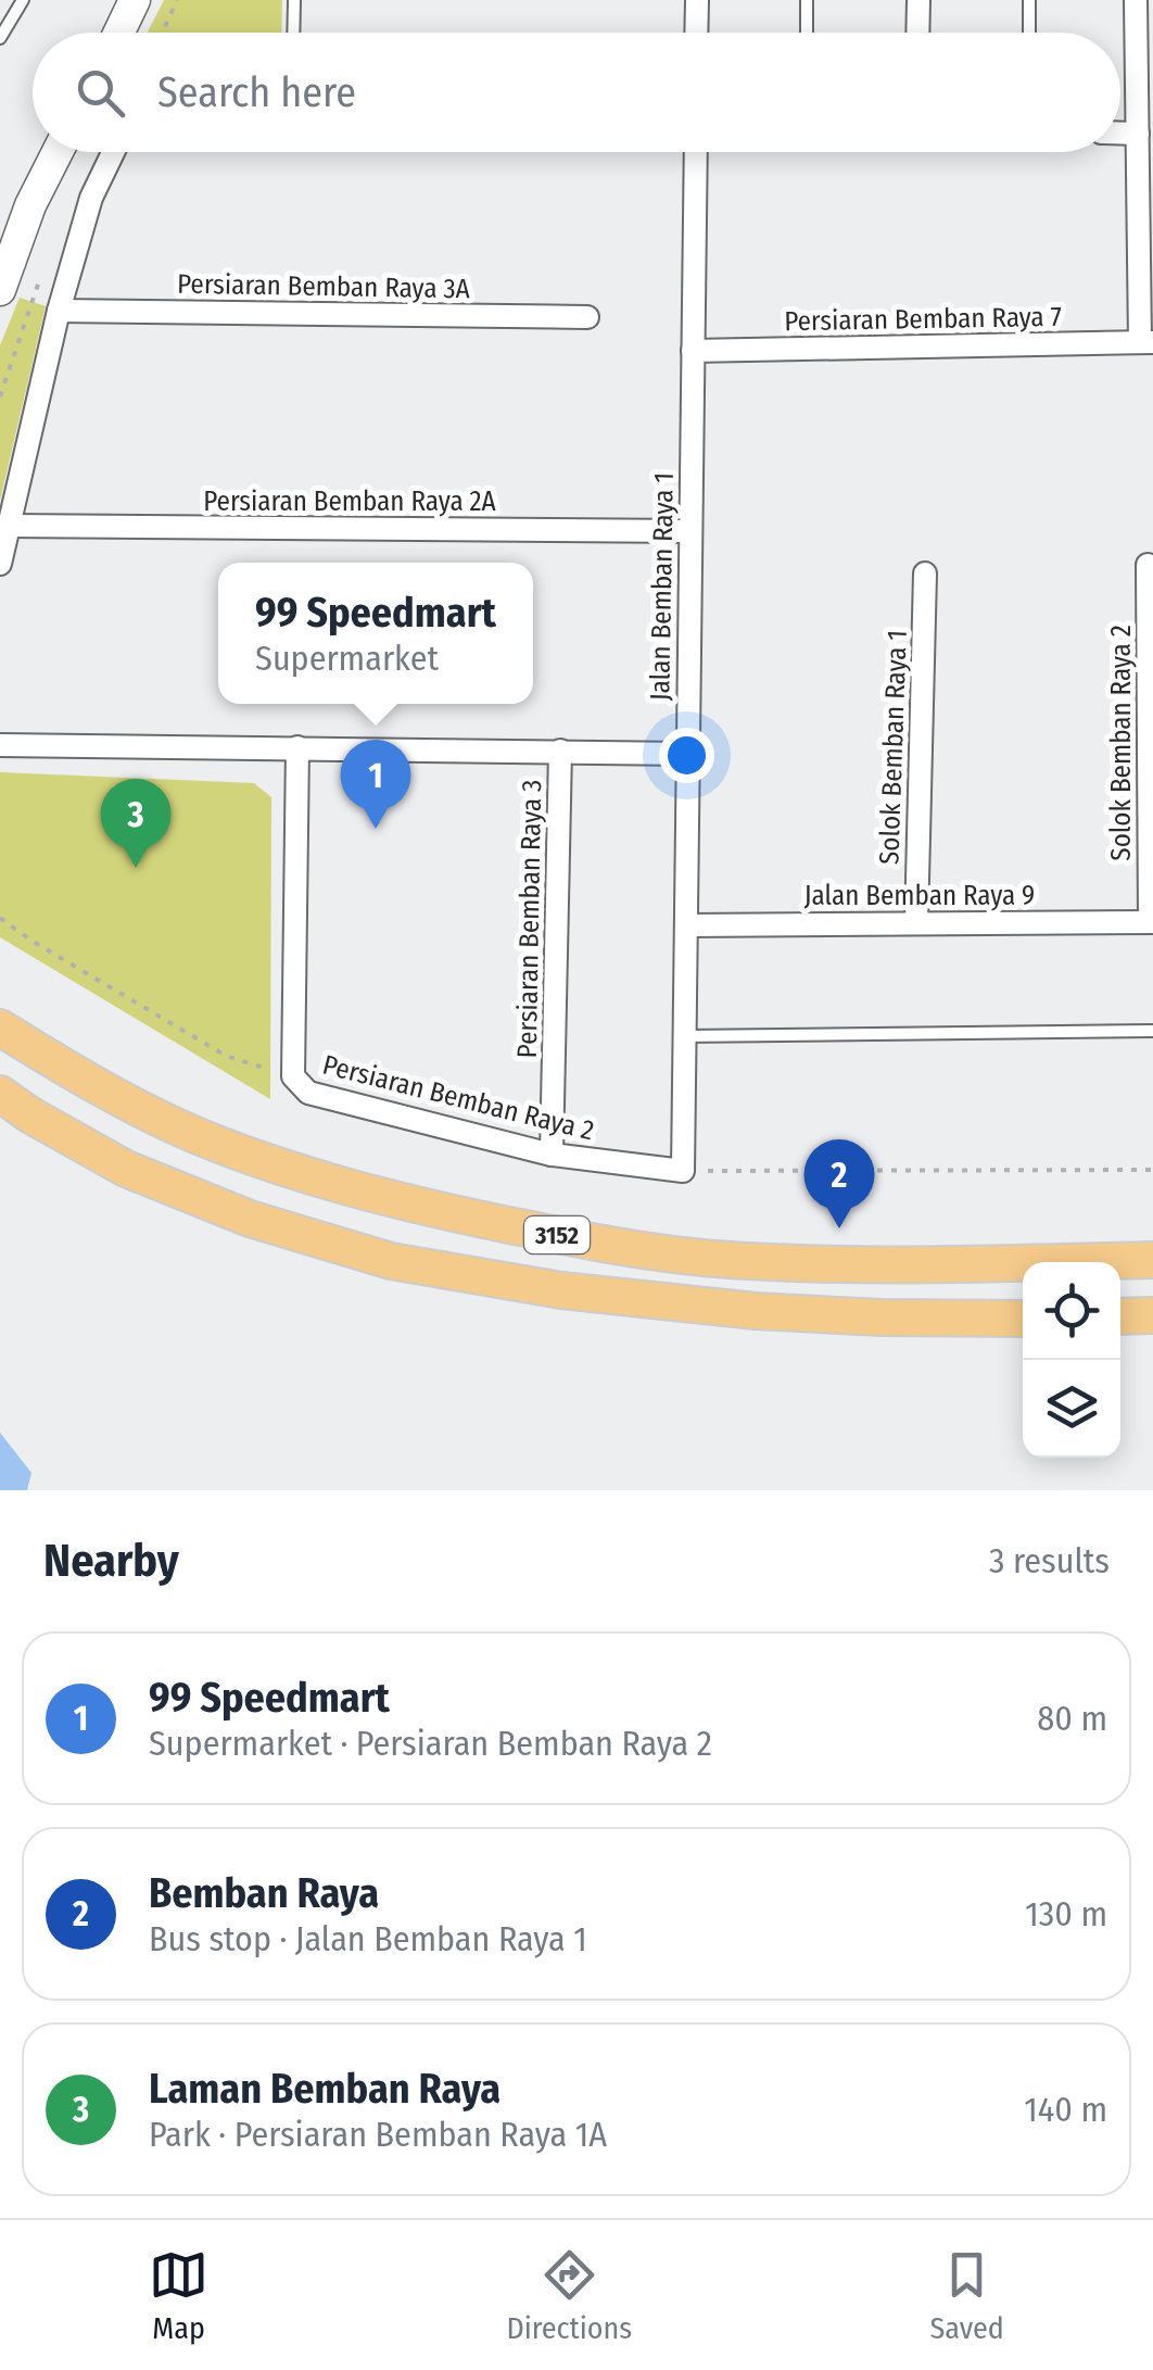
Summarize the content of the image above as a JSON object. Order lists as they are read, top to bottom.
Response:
{
  "streets": {
    "main road": ["3152"],
    "street": [
      "Persiaran Bemban Raya 3A",
      "Persiaran Bemban Raya 7",
      "Persiaran Bemban Raya 2A",
      "Jalan Bemban Raya 1",
      "Solok Bemban Raya 2",
      "Solok Bemban Raya 1",
      "Jalan Bemban Raya 9",
      "Persiaran Bemban Raya 3",
      "Persiaran Bemban Raya 2"
    ]
  },
  "crossings": [
    ["Persiaran Bemban Raya 7", "Jalan Bemban Raya 1"],
    ["Persiaran Bemban Raya 2A", "Jalan Bemban Raya 1"],
    ["Jalan Bemban Raya 1", "Jalan Bemban Raya 9"],
    ["Jalan Bemban Raya 1", "Persiaran Bemban Raya 2"],
    ["Solok Bemban Raya 2", "Jalan Bemban Raya 9"],
    ["Solok Bemban Raya 1", "Jalan Bemban Raya 9"],
    ["Persiaran Bemban Raya 3", "Persiaran Bemban Raya 2"]
  ],
  "page": {
    "search": "Search here",
    "popup": ["99 Speedmart", "Supermarket"],
    "pins": ["1", "3", "2"],
    "heading": ["Nearby", "3 results"],
    "list": [
      {
        "mark": "1",
        "name": "99 Speedmart",
        "note": "Supermarket · Persiaran Bemban Raya 2",
        "value": "80 m"
      },
      {
        "mark": "2",
        "name": "Bemban Raya",
        "note": "Bus stop · Jalan Bemban Raya 1",
        "value": "130 m"
      },
      {
        "mark": "3",
        "name": "Laman Bemban Raya",
        "note": "Park · Persiaran Bemban Raya 1A",
        "value": "140 m"
      }
    ],
    "nav": ["Map", "Directions", "Saved"]
  }
}
